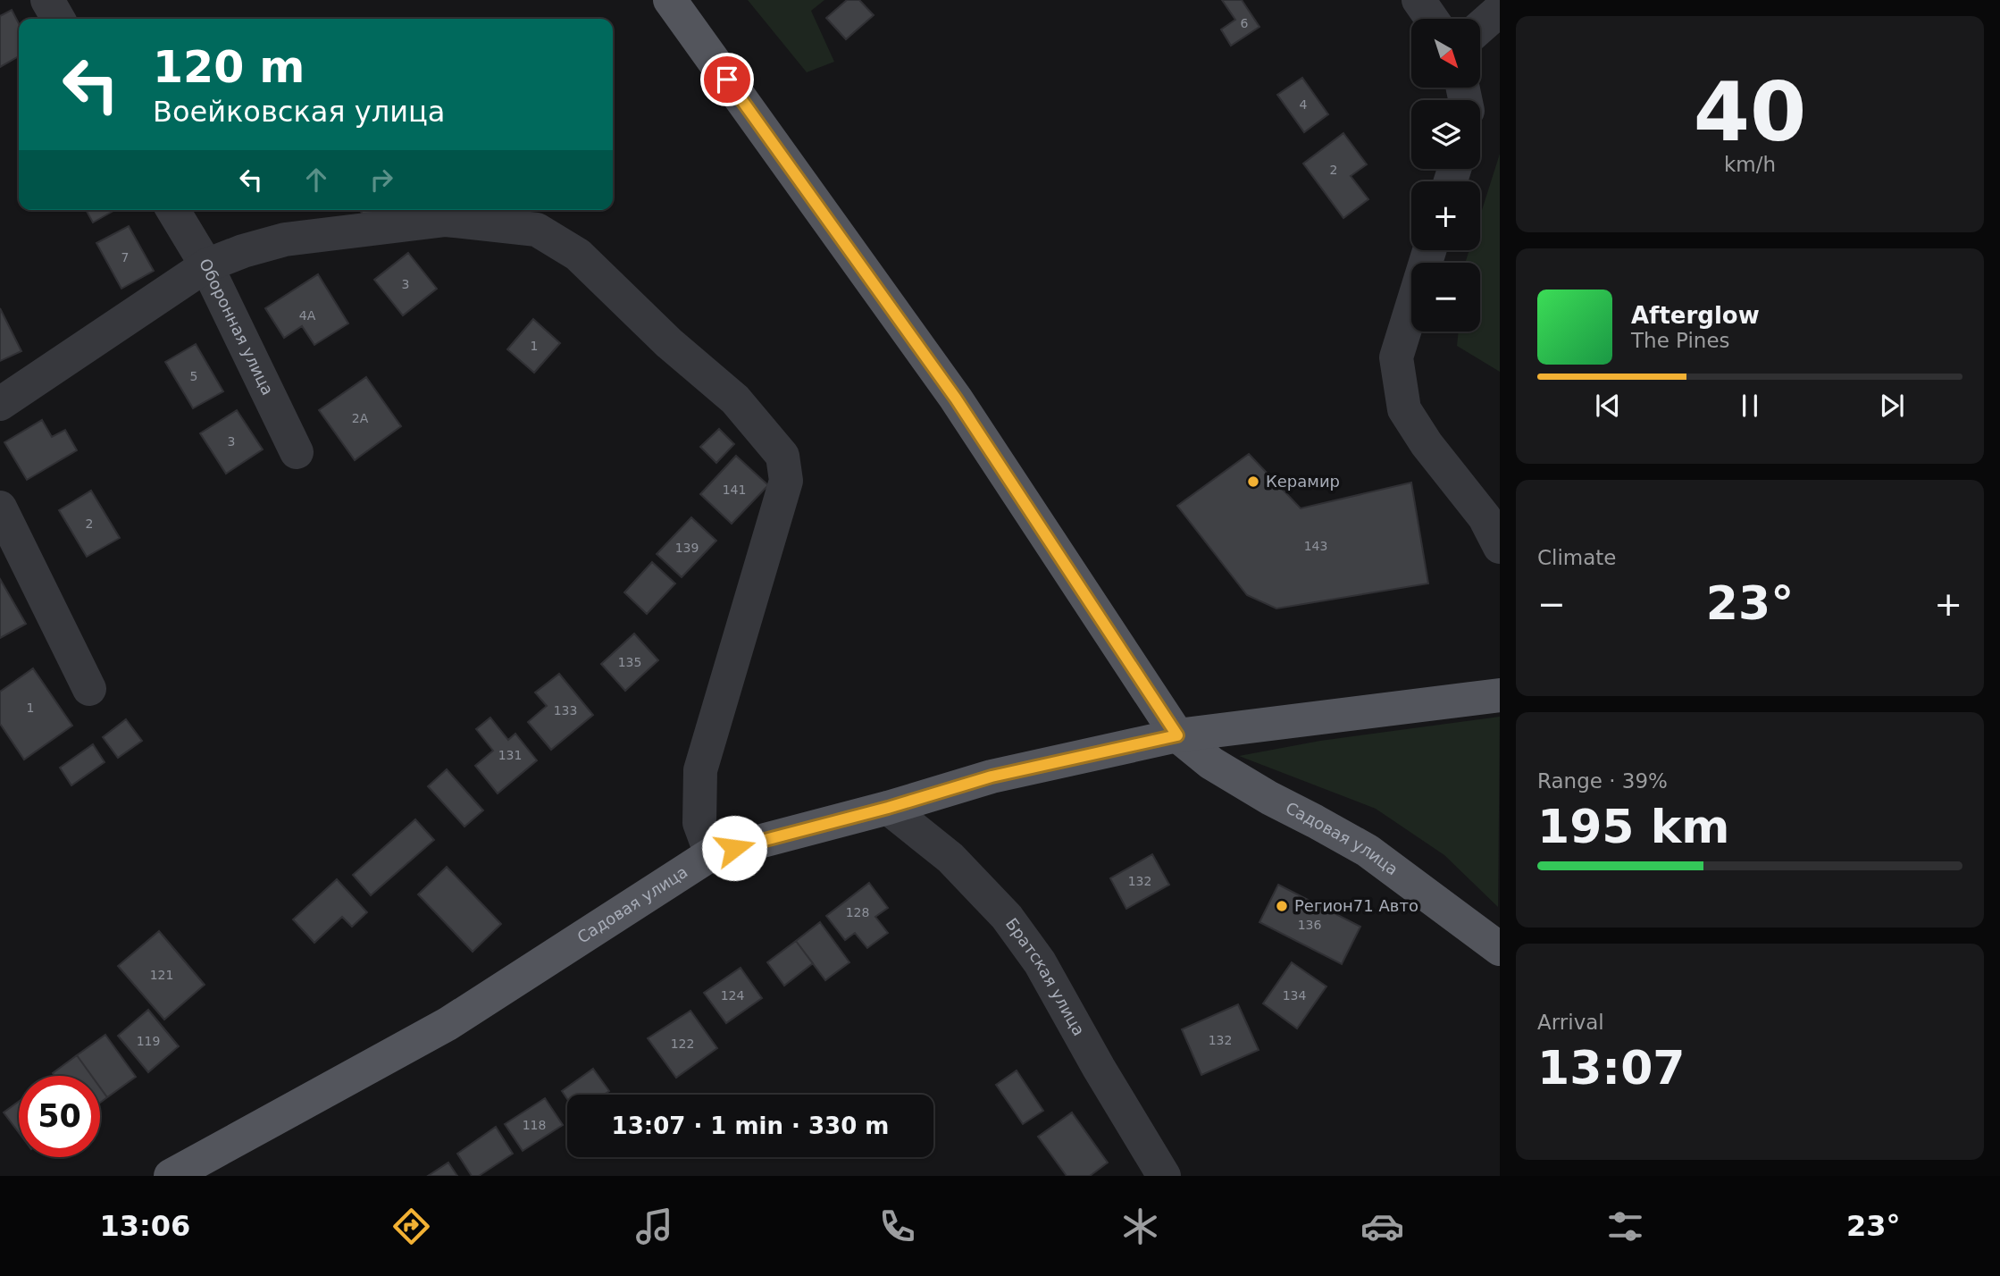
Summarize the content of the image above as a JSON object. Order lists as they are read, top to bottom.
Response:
{
  "streets": {
    "main road": ["Садовая улица"],
    "street": ["Оборонная улица", "Братская улица"]
  },
  "crossings": [
    ["Садовая улица", "Братская улица"]
  ],
  "places": ["Керамир", "Регион71 Авто"],
  "house_numbers": [
    "6",
    "4",
    "2",
    "7",
    "3",
    "4А",
    "1",
    "5",
    "2А",
    "3",
    "141",
    "2",
    "143",
    "139",
    "135",
    "1",
    "133",
    "131",
    "132",
    "128",
    "136",
    "121",
    "124",
    "134",
    "132",
    "119",
    "122",
    "118"
  ],
  "north": "bottom right",
  "page": {
    "tile": [
      ["40", "km/h"],
      "Climate",
      ["Range · 39%", "195 km"],
      ["Arrival", "13:07"]
    ],
    "map_buttons": ["+", "−"],
    "turn": ["120 m", "Воейковская улица"],
    "song": ["Afterglow", "The Pines"],
    "heat": ["−", "23°", "+"],
    "limit": "50",
    "trip": "13:07 · 1 min · 330 m",
    "tabs": ["13:06", "23°"]
  }
}
